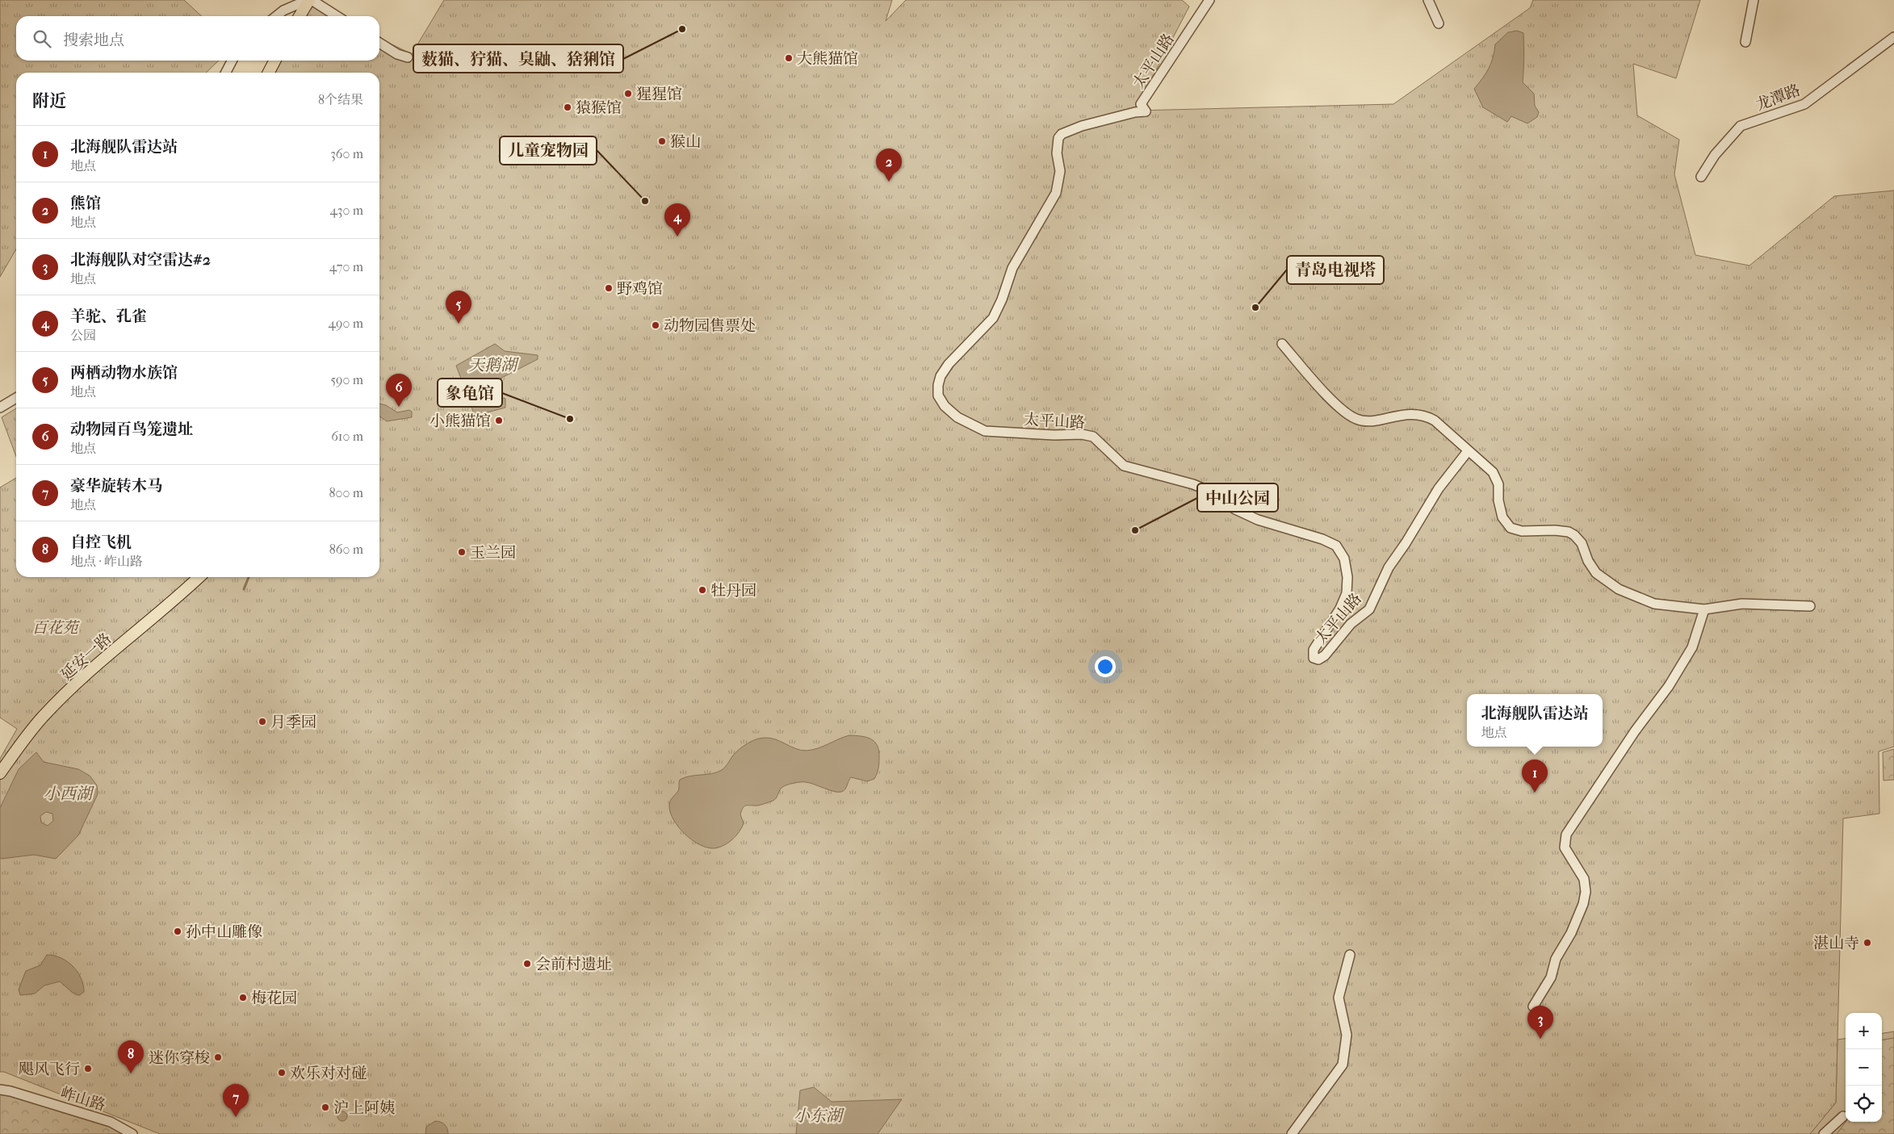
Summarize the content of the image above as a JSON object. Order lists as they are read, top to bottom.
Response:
{
  "streets": {
    "main road": ["延安一路"],
    "street": ["太平山路", "龙潭路", "岞山路"]
  },
  "water": ["天鹅湖", "小西湖", "小东湖"],
  "parks": ["百花苑"],
  "places": [
    "薮猫、狞猫、臭鼬、猞猁馆",
    "大熊猫馆",
    "猩猩馆",
    "猿猴馆",
    "猴山",
    "儿童宠物园",
    "野鸡馆",
    "青岛电视塔",
    "动物园售票处",
    "象龟馆",
    "小熊猫馆",
    "中山公园",
    "玉兰园",
    "牡丹园",
    "月季园",
    "孙中山雕像",
    "湛山寺",
    "会前村遗址",
    "梅花园",
    "迷你穿梭",
    "飓风飞行",
    "欢乐对对碰",
    "沪上阿姨"
  ],
  "page": {
    "search": "搜索地点",
    "heading": ["附近", "8个结果"],
    "list": [
      {
        "mark": "1",
        "name": "北海舰队雷达站",
        "note": "地点",
        "value": "360 m"
      },
      {
        "mark": "2",
        "name": "熊馆",
        "note": "地点",
        "value": "430 m"
      },
      {
        "mark": "3",
        "name": "北海舰队对空雷达#2",
        "note": "地点",
        "value": "470 m"
      },
      {
        "mark": "4",
        "name": "羊驼、孔雀",
        "note": "公园",
        "value": "490 m"
      },
      {
        "mark": "5",
        "name": "两栖动物水族馆",
        "note": "地点",
        "value": "590 m"
      },
      {
        "mark": "6",
        "name": "动物园百鸟笼遗址",
        "note": "地点",
        "value": "610 m"
      },
      {
        "mark": "7",
        "name": "豪华旋转木马",
        "note": "地点",
        "value": "800 m"
      },
      {
        "mark": "8",
        "name": "自控飞机",
        "note": "地点 · 岞山路",
        "value": "860 m"
      }
    ],
    "pins": [
      "2",
      "4",
      "5",
      "6",
      "1",
      "3",
      "8",
      "7"
    ],
    "popup": ["北海舰队雷达站", "地点"],
    "map_buttons": ["+", "−"]
  }
}
